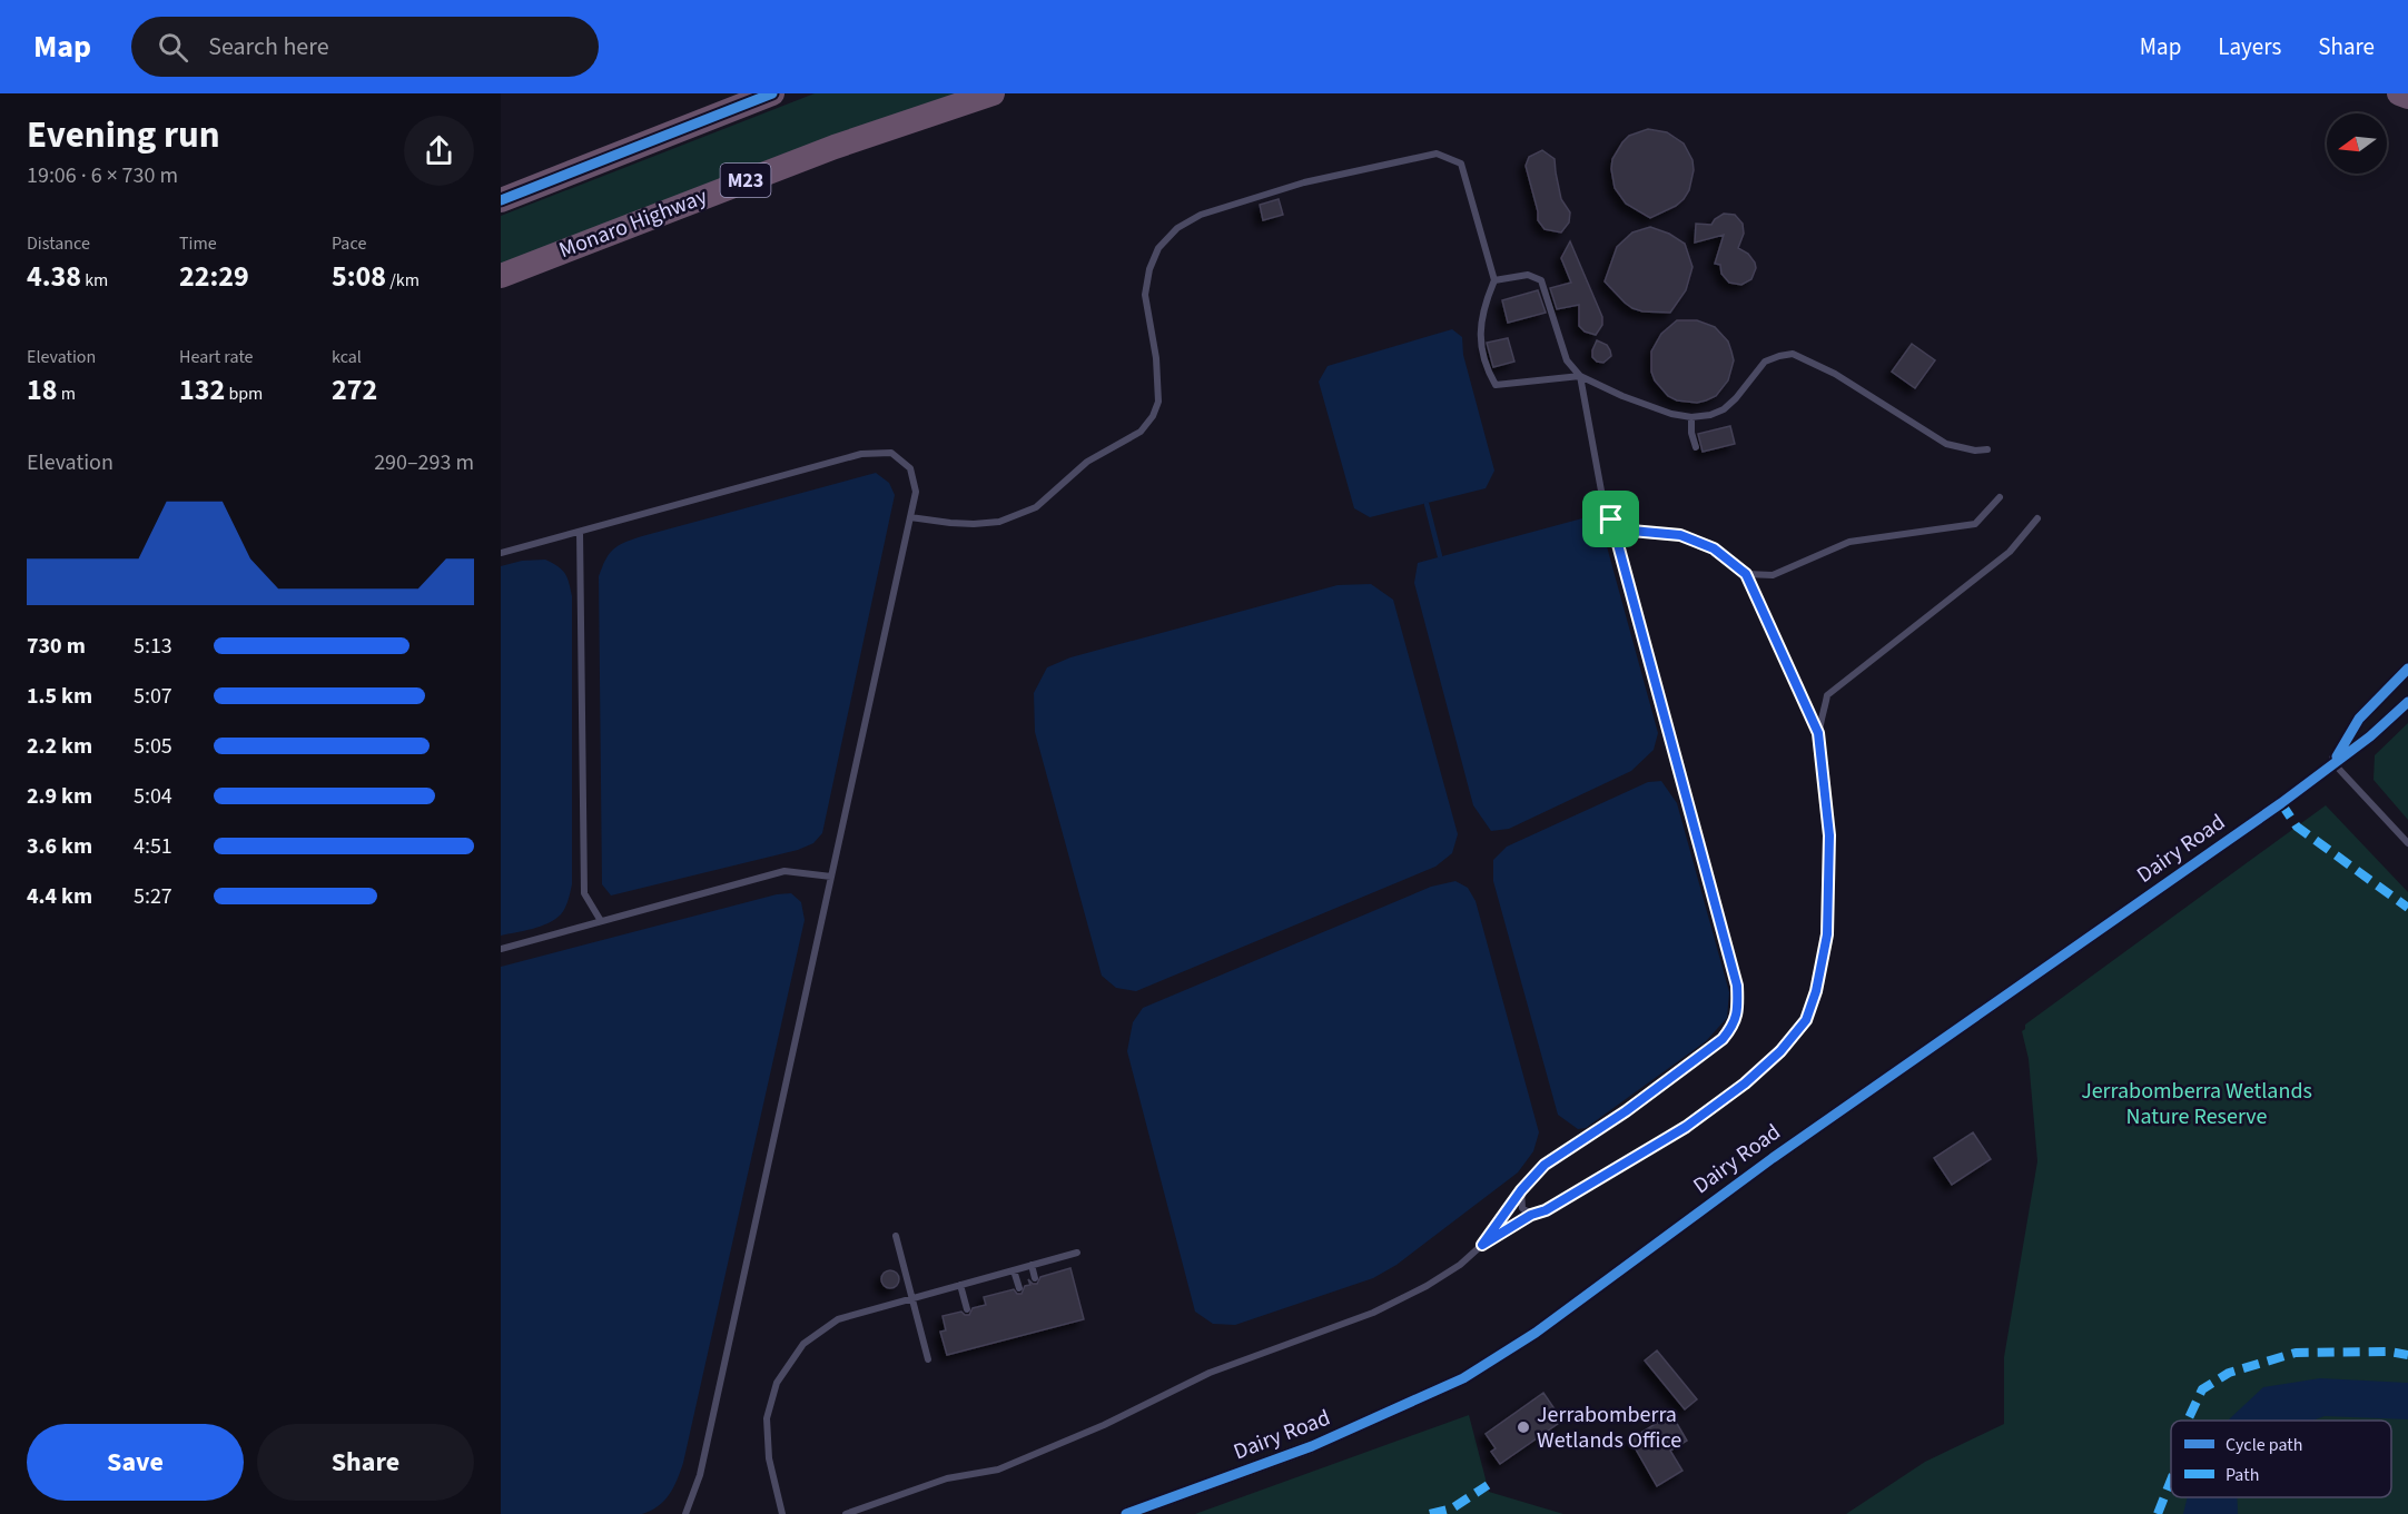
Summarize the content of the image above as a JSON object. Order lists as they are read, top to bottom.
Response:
{
  "streets": {
    "highway": ["M23", "Monaro Highway"],
    "street": ["Dairy Road"]
  },
  "parks": ["Jerrabomberra Wetlands Nature Reserve"],
  "places": ["Jerrabomberra Wetlands Office"],
  "legend": ["Cycle path", "Path"],
  "north": "left",
  "page": {
    "header": "Map",
    "search": "Search here",
    "nav": ["Map", "Layers", "Share"],
    "heading": ["Evening run", "19:06 · 6 × 730 m"],
    "stats": [
      ["Distance", "4.38 km"],
      ["Time", "22:29"],
      ["Pace", "5:08 /km"],
      ["Elevation", "18 m"],
      ["Heart rate", "132 bpm"],
      ["kcal", "272"]
    ],
    "chart": ["Elevation", "290–293 m"],
    "list": [
      {
        "name": "730 m",
        "note": "5:13"
      },
      {
        "name": "1.5 km",
        "note": "5:07"
      },
      {
        "name": "2.2 km",
        "note": "5:05"
      },
      {
        "name": "2.9 km",
        "note": "5:04"
      },
      {
        "name": "3.6 km",
        "note": "4:51"
      },
      {
        "name": "4.4 km",
        "note": "5:27"
      }
    ],
    "buttons": ["Save", "Share"]
  }
}
